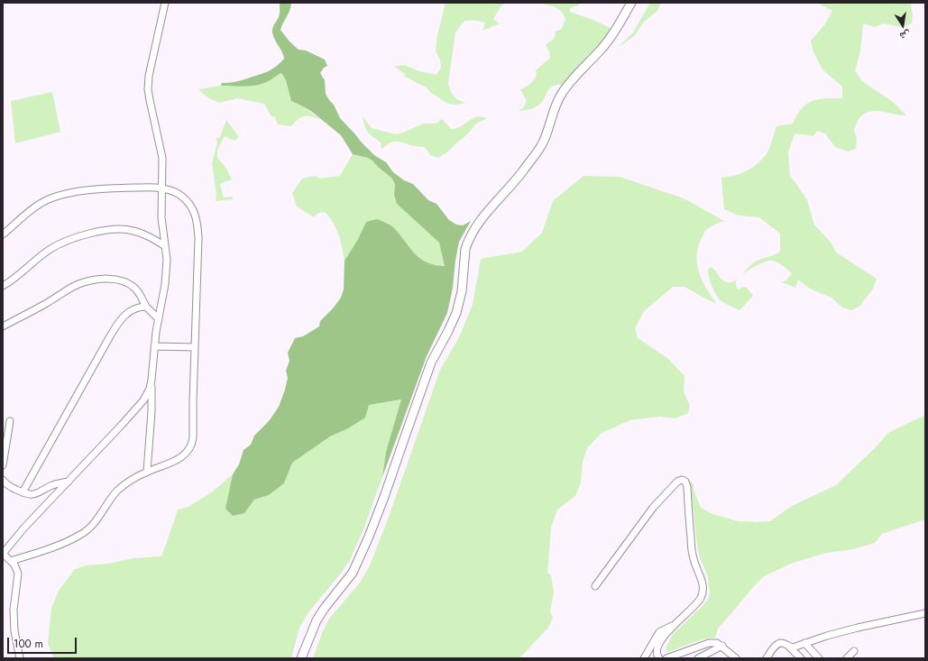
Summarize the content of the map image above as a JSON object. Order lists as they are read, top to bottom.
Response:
{
  "scale_bar": "100 m",
  "north": "bottom"
}
